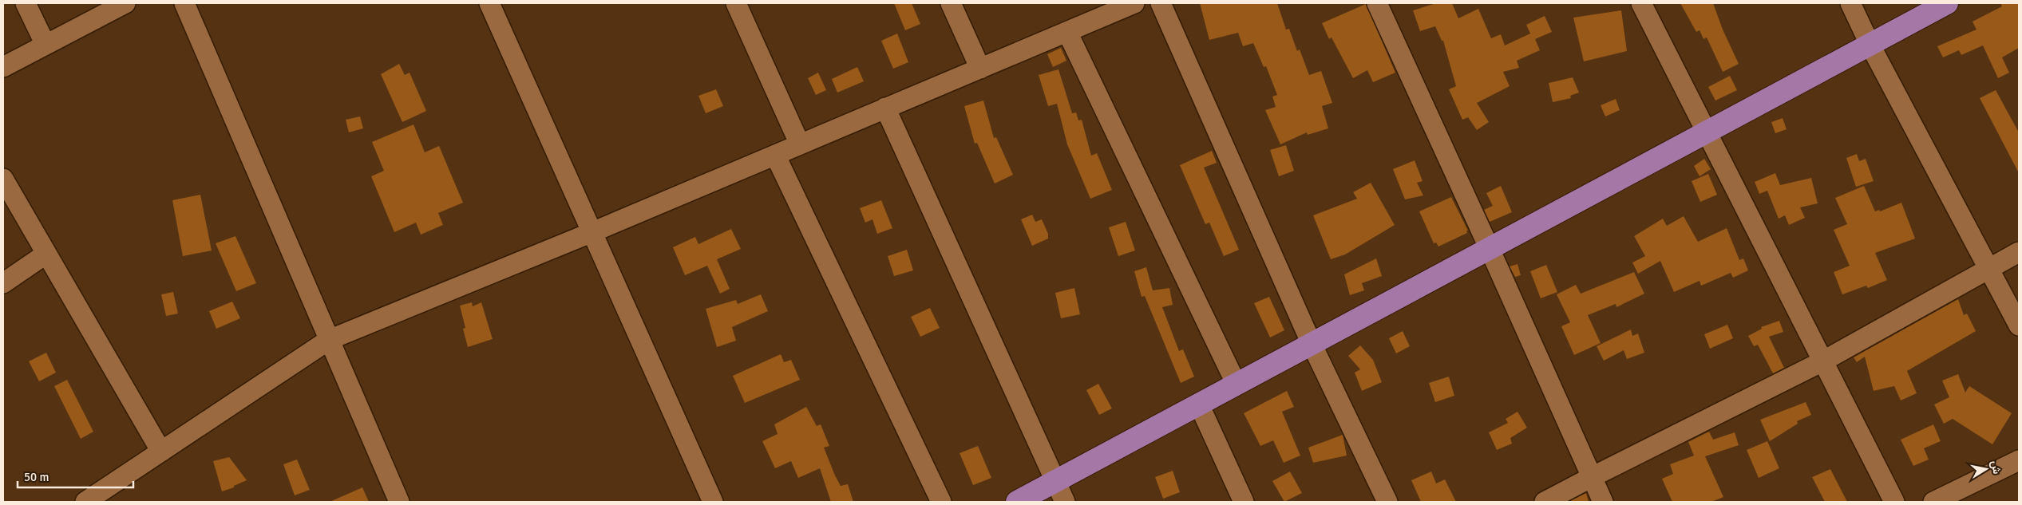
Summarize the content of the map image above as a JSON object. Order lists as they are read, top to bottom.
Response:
{
  "scale_bar": "50 m",
  "north": "right"
}
